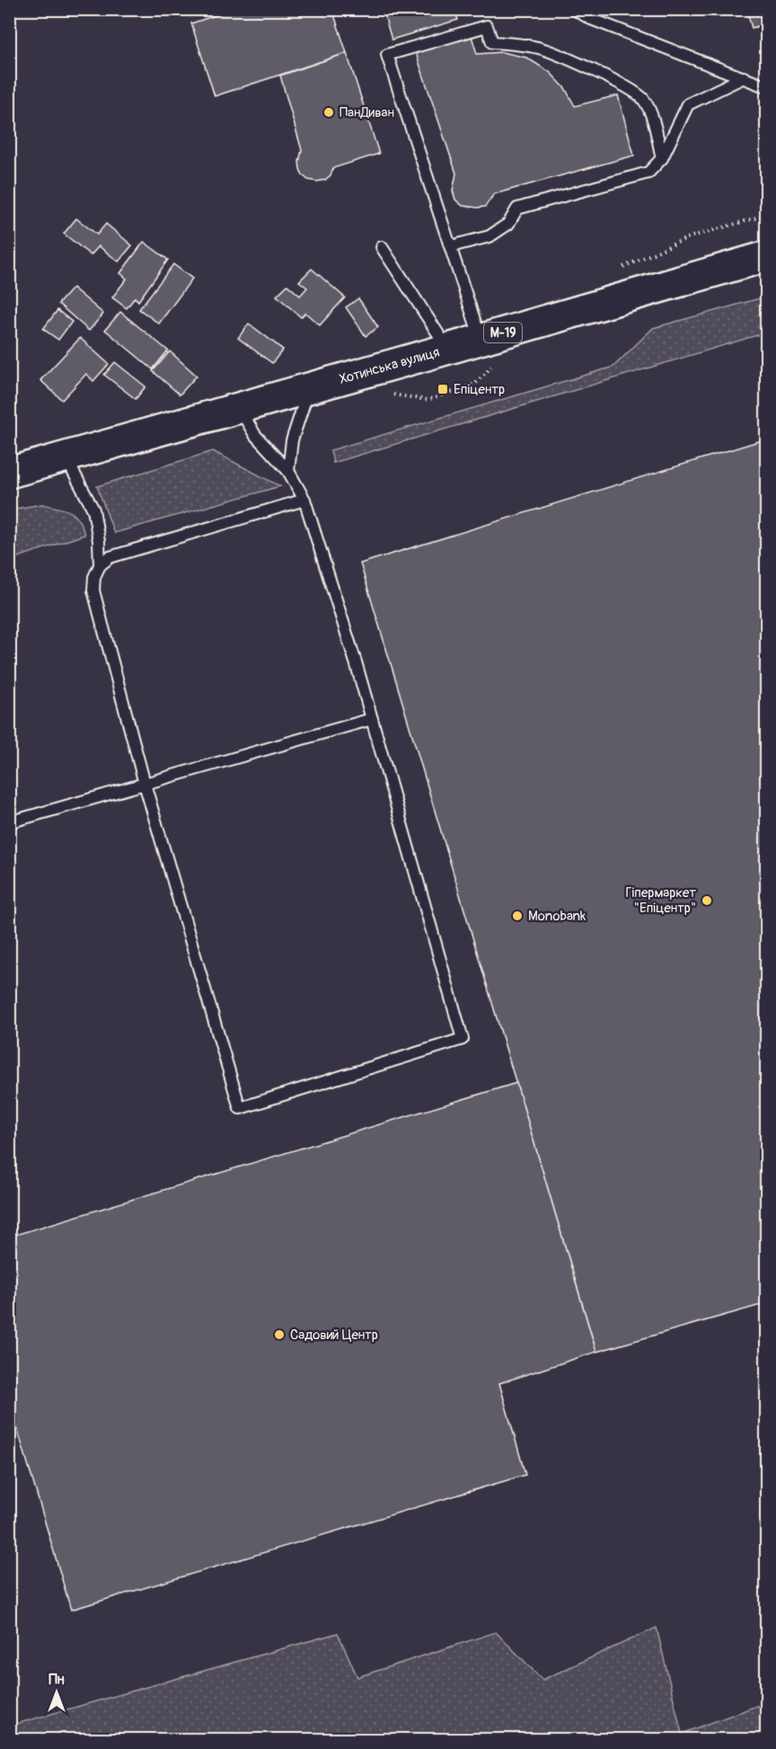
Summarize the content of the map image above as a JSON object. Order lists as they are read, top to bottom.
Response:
{
  "streets": {
    "highway": ["М-19", "Хотинська вулиця"]
  },
  "places": {
    "other": [
      "ПанДиван",
      "Гіпермаркет \"Епіцентр\"",
      "Monobank",
      "Садовий Центр"
    ],
    "transit": ["Епіцентр"]
  },
  "north": "top"
}
